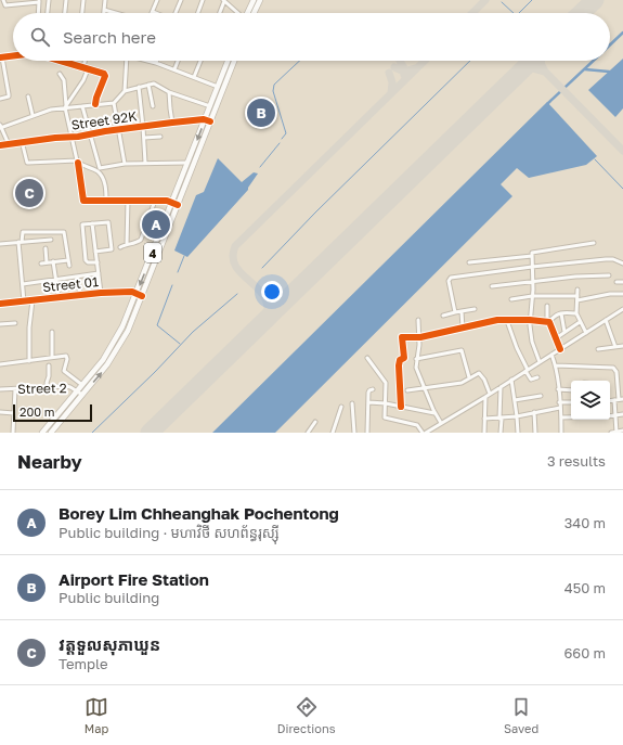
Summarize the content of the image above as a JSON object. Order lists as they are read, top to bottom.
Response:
{
  "streets": {
    "highway": ["4"],
    "street": ["Street 92K", "Street 01", "Street 2"]
  },
  "crossings": [
    ["Street 92K", "4"],
    ["4", "Street 01"],
    ["4", "Street 2"]
  ],
  "scale_bar": "200 m",
  "page": {
    "search": "Search here",
    "pins": ["B", "C", "A"],
    "scale": "200 m",
    "heading": ["Nearby", "3 results"],
    "list": [
      {
        "mark": "A",
        "name": "Borey Lim Chheanghak Pochentong",
        "note": "Public building · មហាវិថី សហព័ន្ធរុស្ស៊ី",
        "value": "340 m"
      },
      {
        "mark": "B",
        "name": "Airport Fire Station",
        "note": "Public building",
        "value": "450 m"
      },
      {
        "mark": "C",
        "name": "វត្តទួលសុភាឃួន",
        "note": "Temple",
        "value": "660 m"
      }
    ],
    "nav": ["Map", "Directions", "Saved"]
  }
}
